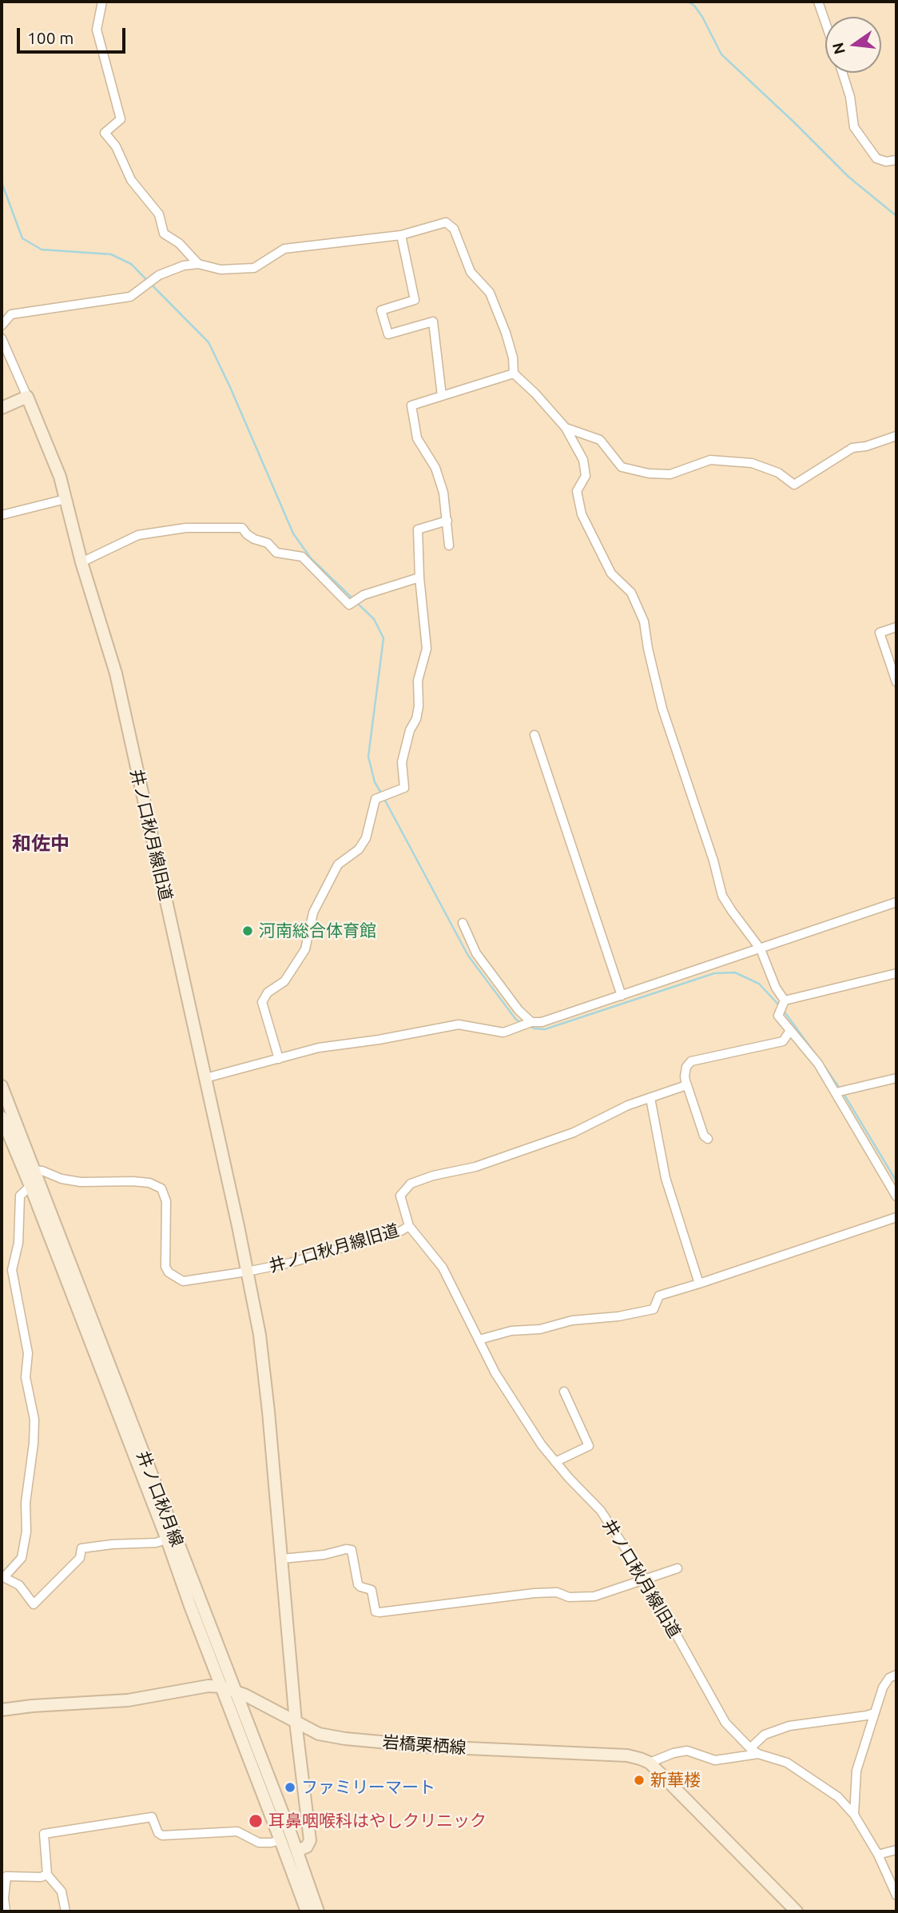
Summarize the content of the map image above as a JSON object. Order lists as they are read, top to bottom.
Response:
{
  "streets": {
    "main road": ["井ノ口秋月線旧道", "井ノ口秋月線", "岩橋栗栖線"]
  },
  "crossings": [
    ["井ノ口秋月線", "岩橋栗栖線"]
  ],
  "districts": ["和佐中"],
  "places": [
    "河南総合体育館",
    "新華楼",
    "ファミリーマート",
    "耳鼻咽喉科はやしクリニック"
  ],
  "scale_bar": "100 m",
  "north": "left"
}
